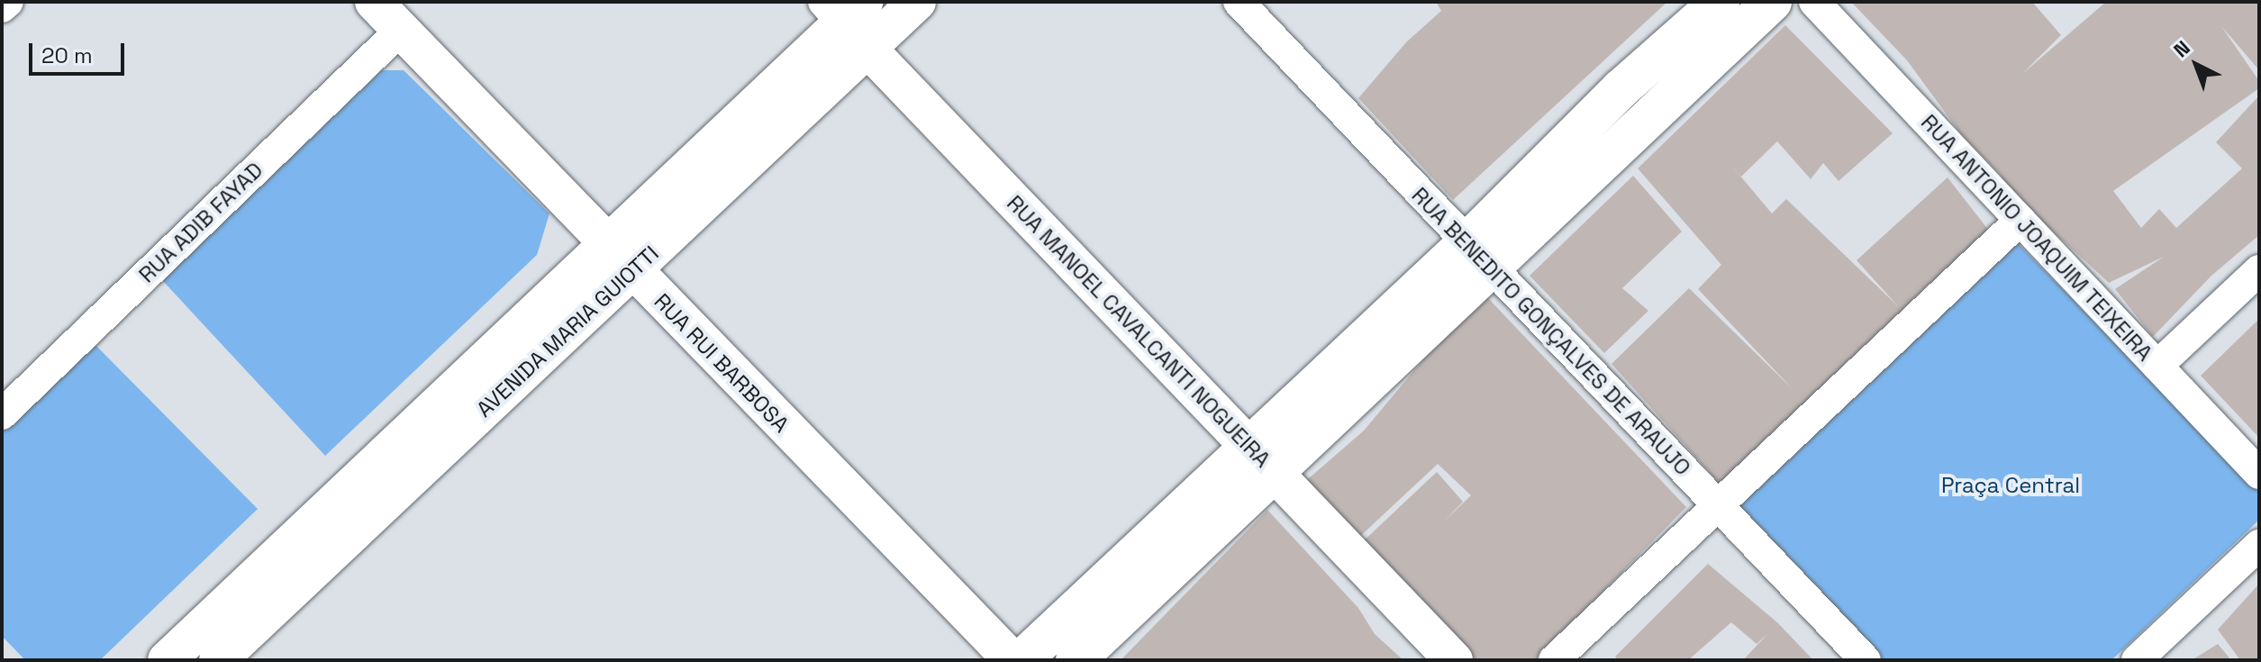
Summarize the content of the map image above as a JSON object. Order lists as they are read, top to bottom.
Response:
{
  "streets": {
    "street": [
      "RUA ADIB FAYAD",
      "RUA ANTONIO JOAQUIM TEIXEIRA",
      "AVENIDA MARIA GUIOTTI",
      "RUA MANOEL CAVALCANTI NOGUEIRA",
      "RUA BENEDITO GONÇALVES DE ARAUJO",
      "RUA RUI BARBOSA"
    ]
  },
  "crossings": [
    ["RUA ADIB FAYAD", "RUA RUI BARBOSA"],
    ["AVENIDA MARIA GUIOTTI", "RUA MANOEL CAVALCANTI NOGUEIRA"],
    ["AVENIDA MARIA GUIOTTI", "RUA RUI BARBOSA"]
  ],
  "parks": ["Praça Central"],
  "scale_bar": "20 m",
  "north": "top left"
}
